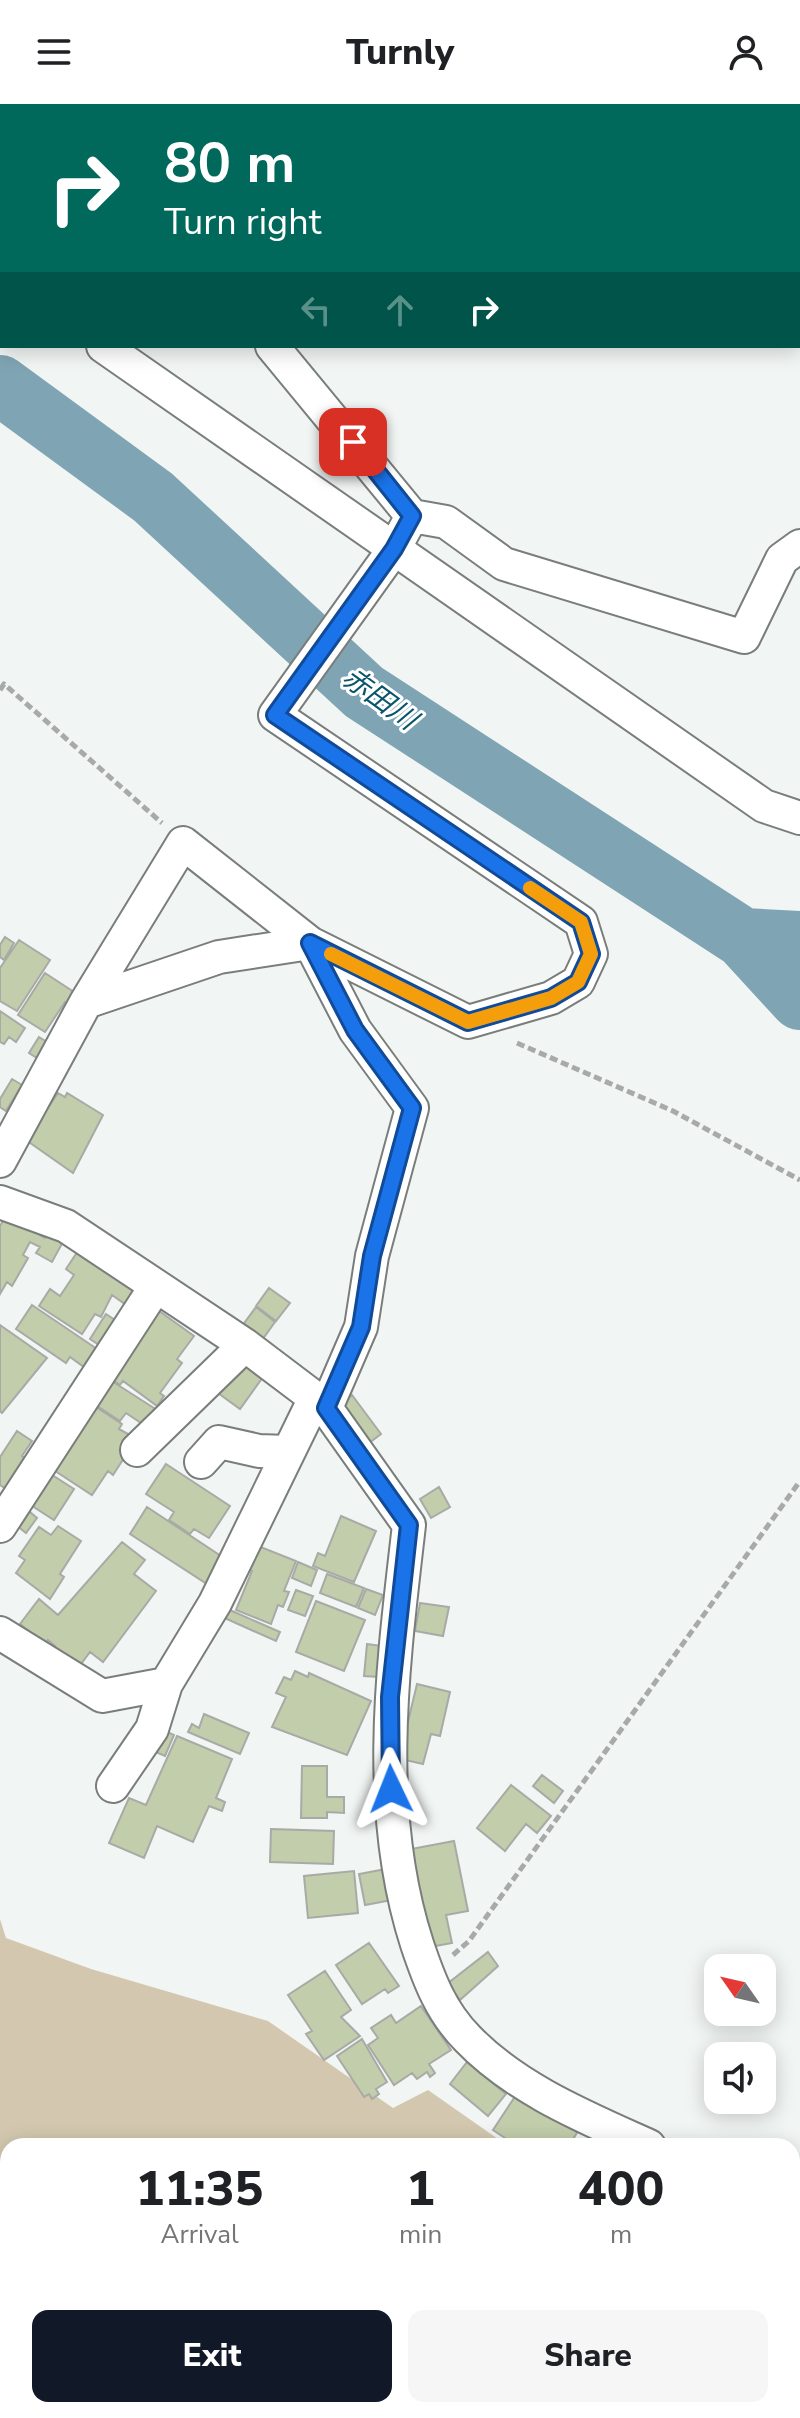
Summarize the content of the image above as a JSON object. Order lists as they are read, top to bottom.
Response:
{
  "water": ["赤田川"],
  "north": "top left",
  "page": {
    "header": "Turnly",
    "turn": ["80 m", "Turn right"],
    "eta": [
      "11:35",
      "Arrival",
      "1",
      "min",
      "400",
      "m"
    ],
    "buttons": ["Exit", "Share"]
  }
}
